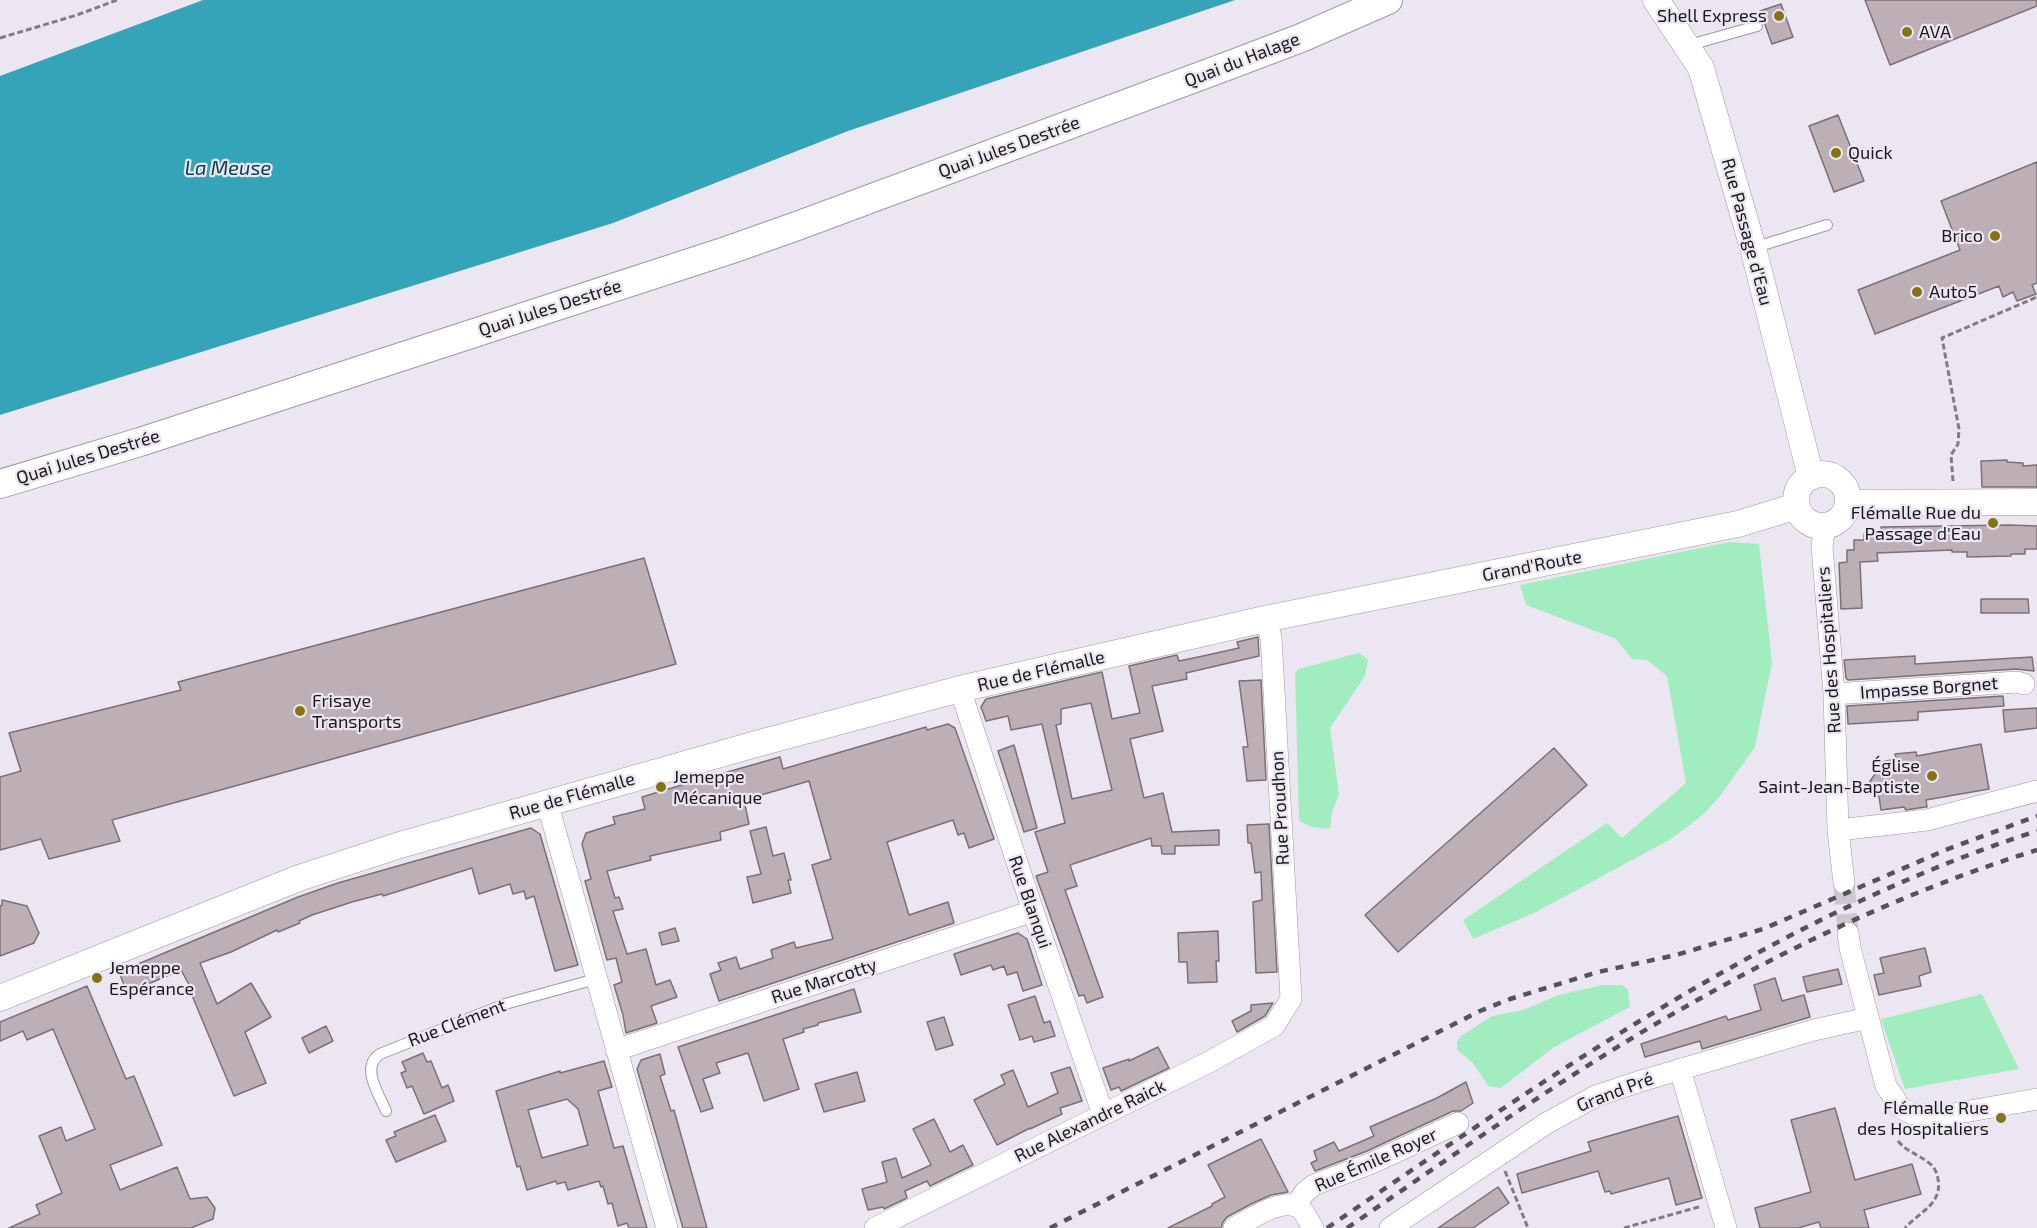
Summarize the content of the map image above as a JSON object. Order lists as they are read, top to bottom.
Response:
{
  "streets": {
    "main road": ["Quai du Halage", "Quai Jules Destrée"],
    "street": [
      "Rue Passage d'Eau",
      "Grand'Route",
      "Rue des Hospitaliers",
      "Rue de Flémalle",
      "Impasse Borgnet",
      "Rue Proudhon",
      "Rue Blanqui",
      "Rue Marcotty",
      "Grand Pré",
      "Rue Alexandre Raick",
      "Rue Émile Royer"
    ],
    "lane": ["Rue Clément"]
  },
  "crossings": [
    ["Quai du Halage", "Quai Jules Destrée"],
    ["Rue Passage d'Eau", "Grand'Route"],
    ["Rue Passage d'Eau", "Rue des Hospitaliers"],
    ["Grand'Route", "Rue des Hospitaliers"],
    ["Grand'Route", "Rue de Flémalle"],
    ["Grand'Route", "Rue Proudhon"],
    ["Rue des Hospitaliers", "Impasse Borgnet"],
    ["Rue de Flémalle", "Rue Proudhon"],
    ["Rue de Flémalle", "Rue Blanqui"],
    ["Rue Proudhon", "Rue Alexandre Raick"],
    ["Rue Blanqui", "Rue Marcotty"],
    ["Rue Blanqui", "Rue Alexandre Raick"]
  ],
  "water": ["La Meuse"],
  "places": [
    "Shell Express",
    "AVA",
    "Quick",
    "Brico",
    "Auto5",
    "Flémalle Rue du Passage d'Eau",
    "Frisaye Transports",
    "Église Saint-Jean-Baptiste",
    "Jemeppe Mécanique",
    "Jemeppe Espérance",
    "Flémalle Rue des Hospitaliers"
  ]
}
